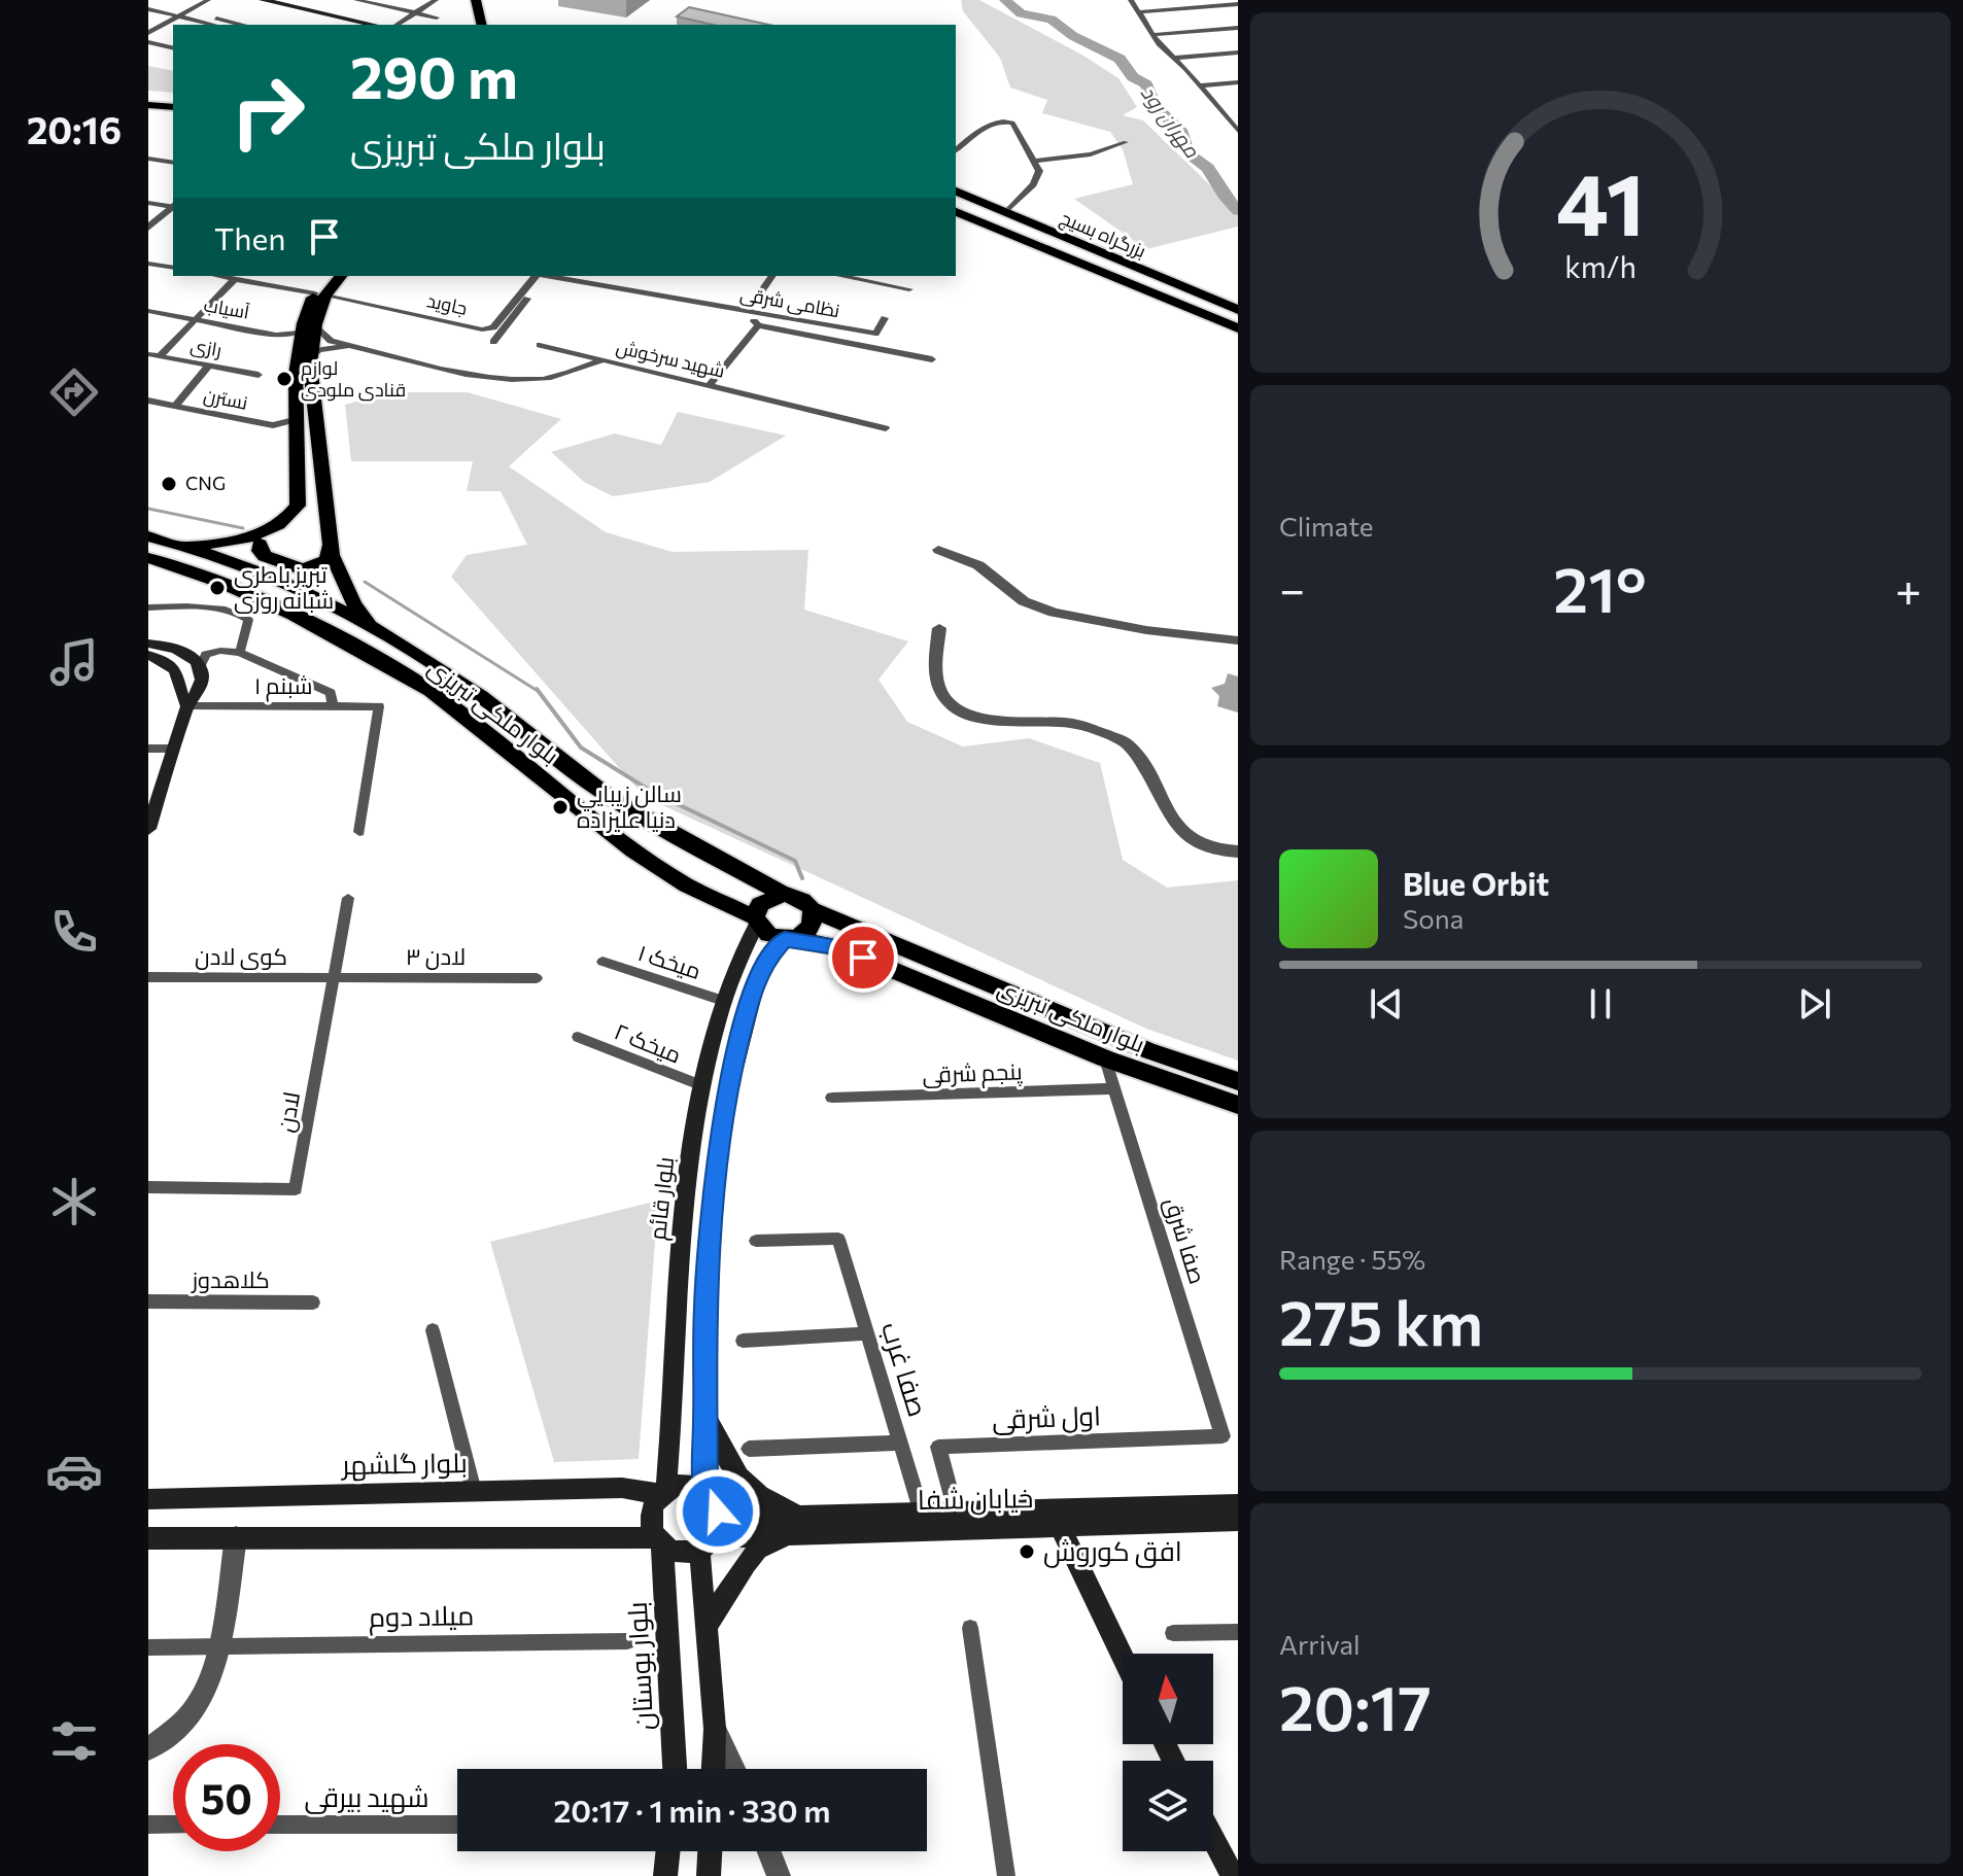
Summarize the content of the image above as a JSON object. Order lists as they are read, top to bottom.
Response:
{
  "streets": {
    "main road": [
      "بزرگراه بسیج",
      "بلوار ملکى تبریزى",
      "بلوار قائم",
      "بلوار گلشهر",
      "خیابان شفا",
      "بلوار بوستان"
    ],
    "street": [
      "نظامی شرقی",
      "جاوید",
      "آسیاب",
      "رازی",
      "شهید سرخوش",
      "نسترن",
      "شبنم ۱",
      "کوی لادن",
      "لادن ۳",
      "میخک ۱",
      "میخک ۲",
      "پنجم شرقی",
      "لادن",
      "صفا شرق",
      "کلاهدوز",
      "صفا غرب",
      "اول شرقی",
      "میلاد دوم",
      "شهید بیرقی"
    ]
  },
  "crossings": [
    ["بلوار ملکى تبریزى", "بلوار قائم"],
    ["بلوار ملکى تبریزى", "صفا شرق"],
    ["کوی لادن", "لادن ۳"],
    ["کوی لادن", "لادن"],
    ["لادن ۳", "لادن"],
    ["میخک ۱", "بلوار قائم"],
    ["میخک ۲", "بلوار قائم"],
    ["پنجم شرقی", "صفا شرق"],
    ["بلوار قائم", "بلوار گلشهر"],
    ["بلوار قائم", "خیابان شفا"],
    ["بلوار قائم", "بلوار بوستان"],
    ["صفا شرق", "اول شرقی"],
    ["صفا غرب", "خیابان شفا"],
    ["اول شرقی", "خیابان شفا"],
    ["بلوار گلشهر", "خیابان شفا"],
    ["بلوار گلشهر", "بلوار بوستان"],
    ["خیابان شفا", "بلوار بوستان"]
  ],
  "water": ["مهران رود"],
  "places": [
    "لوازم قنادی ملودی",
    "CNG",
    "تبریز باطری شبانه روزی",
    "سالن زيبايي دنيا عليزاده",
    "افق کوروش"
  ],
  "north": "top",
  "page": {
    "tabs": "20:16",
    "turn": ["290 m", "بلوار ملکى تبریزى"],
    "then": "Then",
    "tile": [
      "Climate",
      ["Range · 55%", "275 km"],
      ["Arrival", "20:17"]
    ],
    "heat": ["−", "21°", "+"],
    "song": ["Blue Orbit", "Sona"],
    "limit": "50",
    "trip": "20:17 · 1 min · 330 m",
    "gauge": ["41", "km/h"]
  }
}
